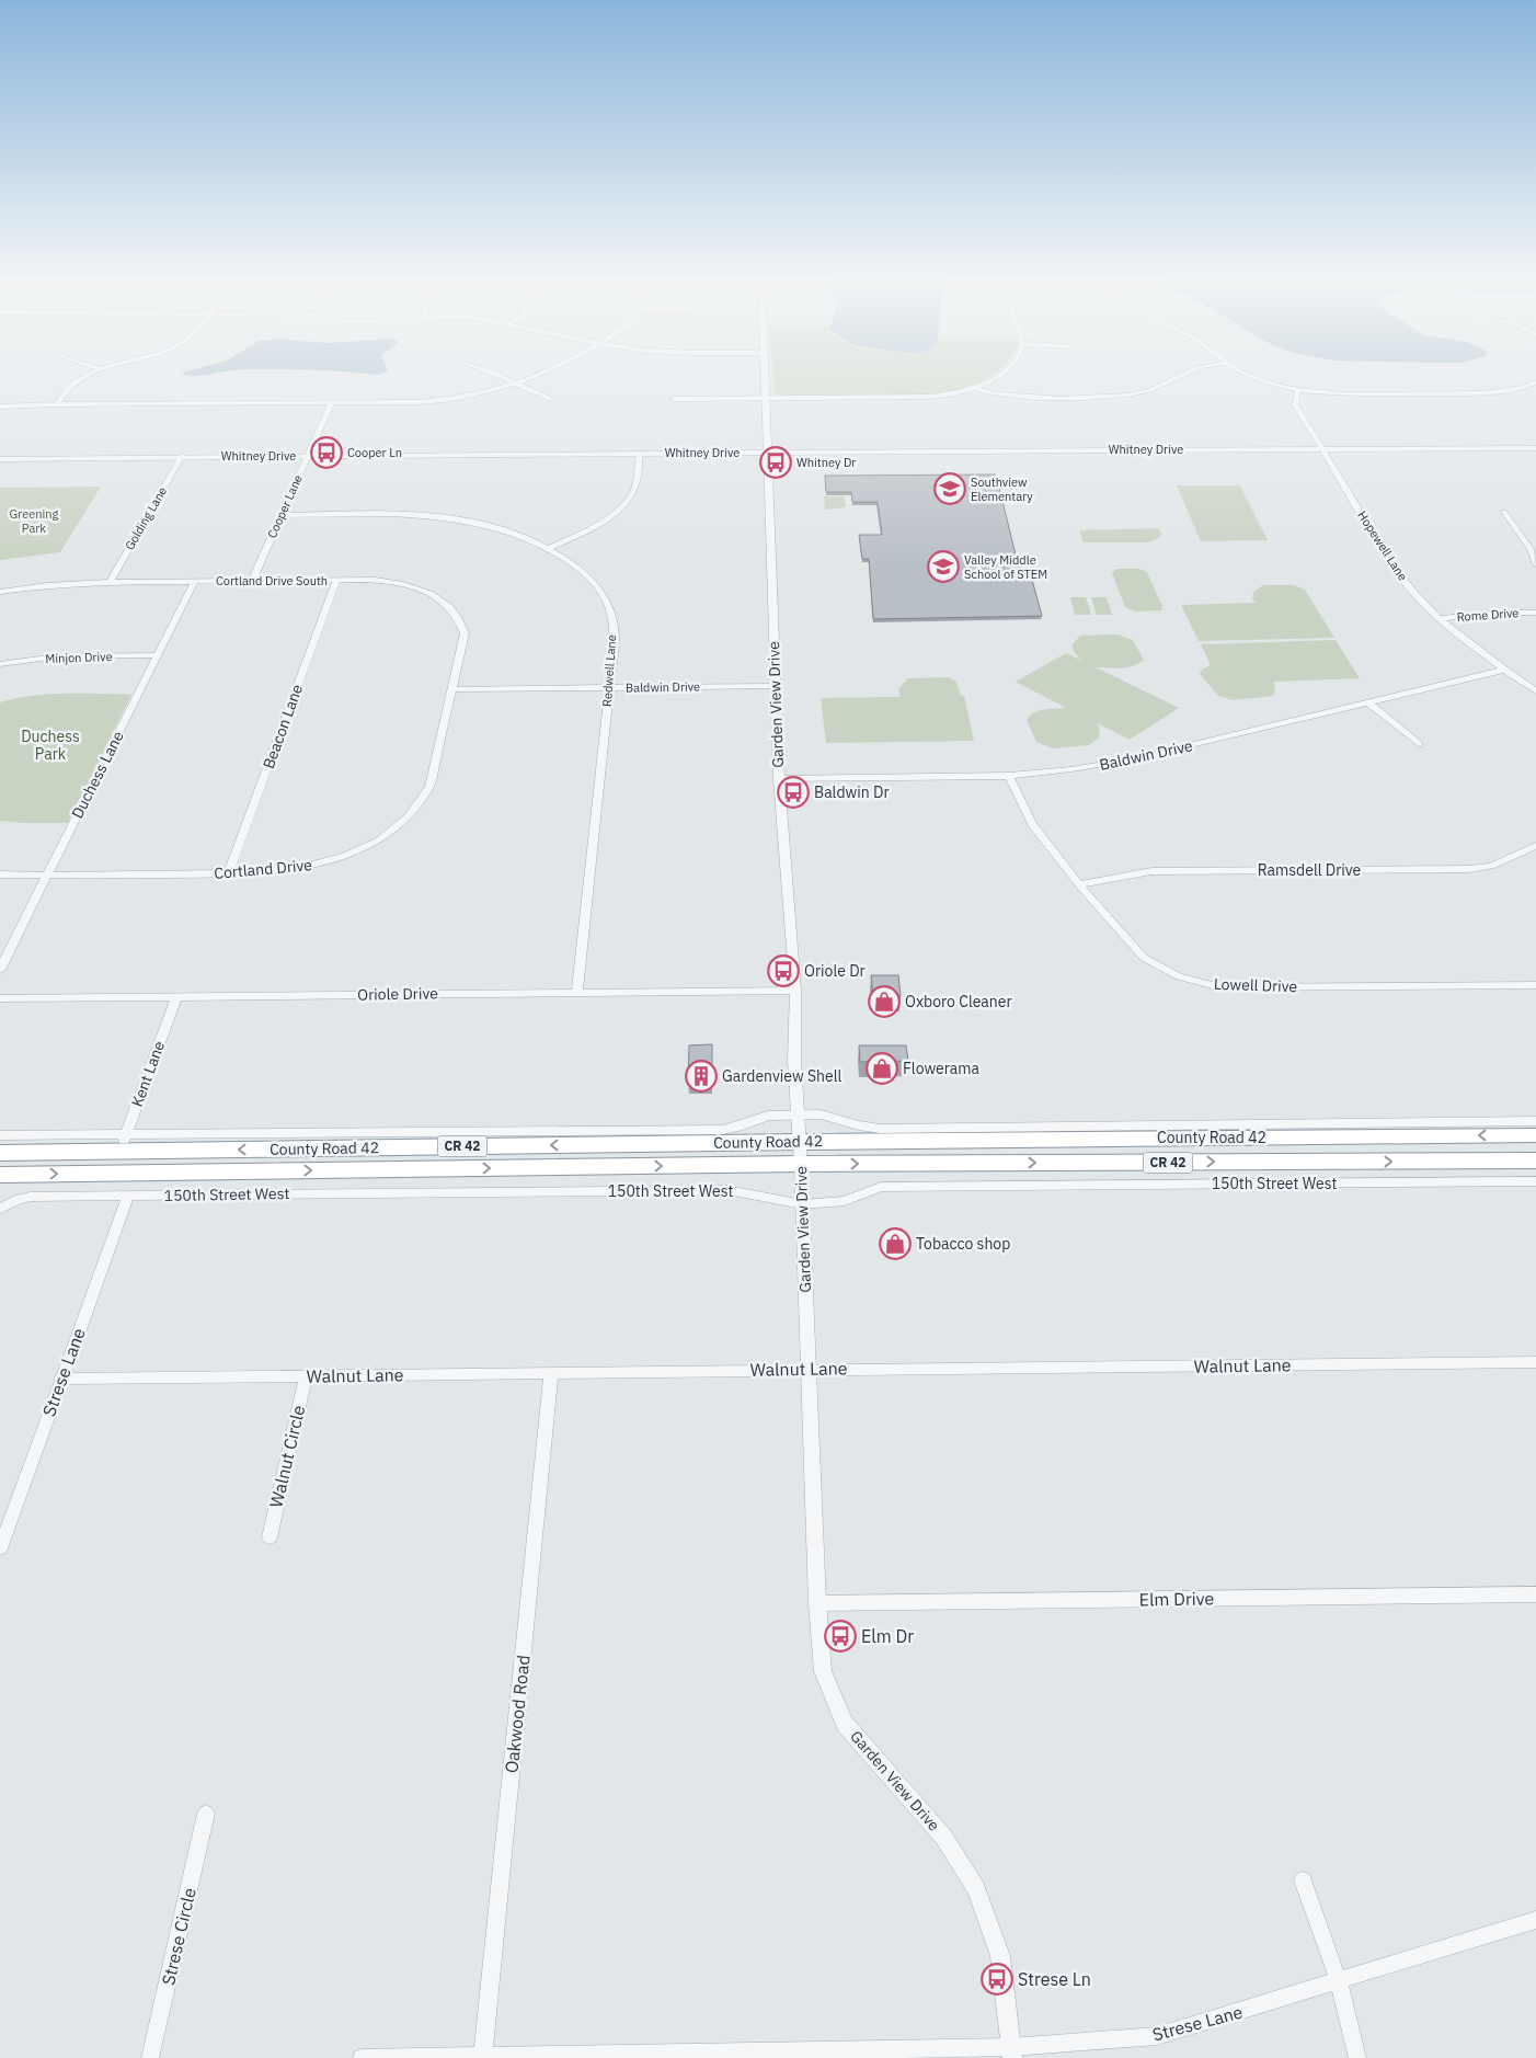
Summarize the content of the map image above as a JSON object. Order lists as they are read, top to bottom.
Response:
{
  "streets": {
    "highway": ["County Road 42", "CR 42"],
    "street": [
      "Whitney Drive",
      "Cooper Lane",
      "Golding Lane",
      "Hopewell Lane",
      "Cortland Drive South",
      "Rome Drive",
      "Minjon Drive",
      "Redwell Lane",
      "Baldwin Drive",
      "Garden View Drive",
      "Beacon Lane",
      "Duchess Lane",
      "Cortland Drive",
      "Ramsdell Drive",
      "Lowell Drive",
      "Oriole Drive",
      "Kent Lane",
      "150th Street West",
      "Walnut Lane",
      "Strese Lane",
      "Walnut Circle",
      "Elm Drive",
      "Oakwood Road",
      "Strese Circle"
    ]
  },
  "crossings": [
    ["Whitney Drive", "Cooper Lane"],
    ["Whitney Drive", "Golding Lane"],
    ["Whitney Drive", "Hopewell Lane"],
    ["Whitney Drive", "Garden View Drive"],
    ["Cooper Lane", "Cortland Drive South"],
    ["Cooper Lane", "Redwell Lane"],
    ["Golding Lane", "Cortland Drive South"],
    ["Hopewell Lane", "Rome Drive"],
    ["Hopewell Lane", "Baldwin Drive"],
    ["Cortland Drive South", "Baldwin Drive"],
    ["Cortland Drive South", "Beacon Lane"],
    ["Cortland Drive South", "Duchess Lane"],
    ["Cortland Drive South", "Cortland Drive"],
    ["Minjon Drive", "Duchess Lane"],
    ["Redwell Lane", "Baldwin Drive"],
    ["Redwell Lane", "Oriole Drive"],
    ["Baldwin Drive", "Garden View Drive"],
    ["Baldwin Drive", "Cortland Drive"],
    ["Baldwin Drive", "Lowell Drive"],
    ["Garden View Drive", "Oriole Drive"],
    ["Garden View Drive", "County Road 42"],
    ["Garden View Drive", "150th Street West"],
    ["Garden View Drive", "Walnut Lane"],
    ["Garden View Drive", "Strese Lane"],
    ["Garden View Drive", "Elm Drive"],
    ["Beacon Lane", "Cortland Drive"],
    ["Duchess Lane", "Cortland Drive"],
    ["Ramsdell Drive", "Lowell Drive"],
    ["Oriole Drive", "Kent Lane"],
    ["Kent Lane", "County Road 42"],
    ["150th Street West", "Strese Lane"],
    ["Walnut Lane", "Strese Lane"],
    ["Walnut Lane", "Walnut Circle"],
    ["Walnut Lane", "Oakwood Road"],
    ["Strese Lane", "Oakwood Road"]
  ],
  "parks": ["Greening Park", "Duchess Park"],
  "places": {
    "bus stop": [
      "Cooper Ln",
      "Whitney Dr",
      "Baldwin Dr",
      "Oriole Dr",
      "Elm Dr",
      "Strese Ln"
    ],
    "school or university": ["Southview Elementary", "Valley Middle School of STEM"],
    "shop": ["Oxboro Cleaner", "Flowerama", "Tobacco shop"],
    "building": ["Gardenview Shell"]
  }
}
